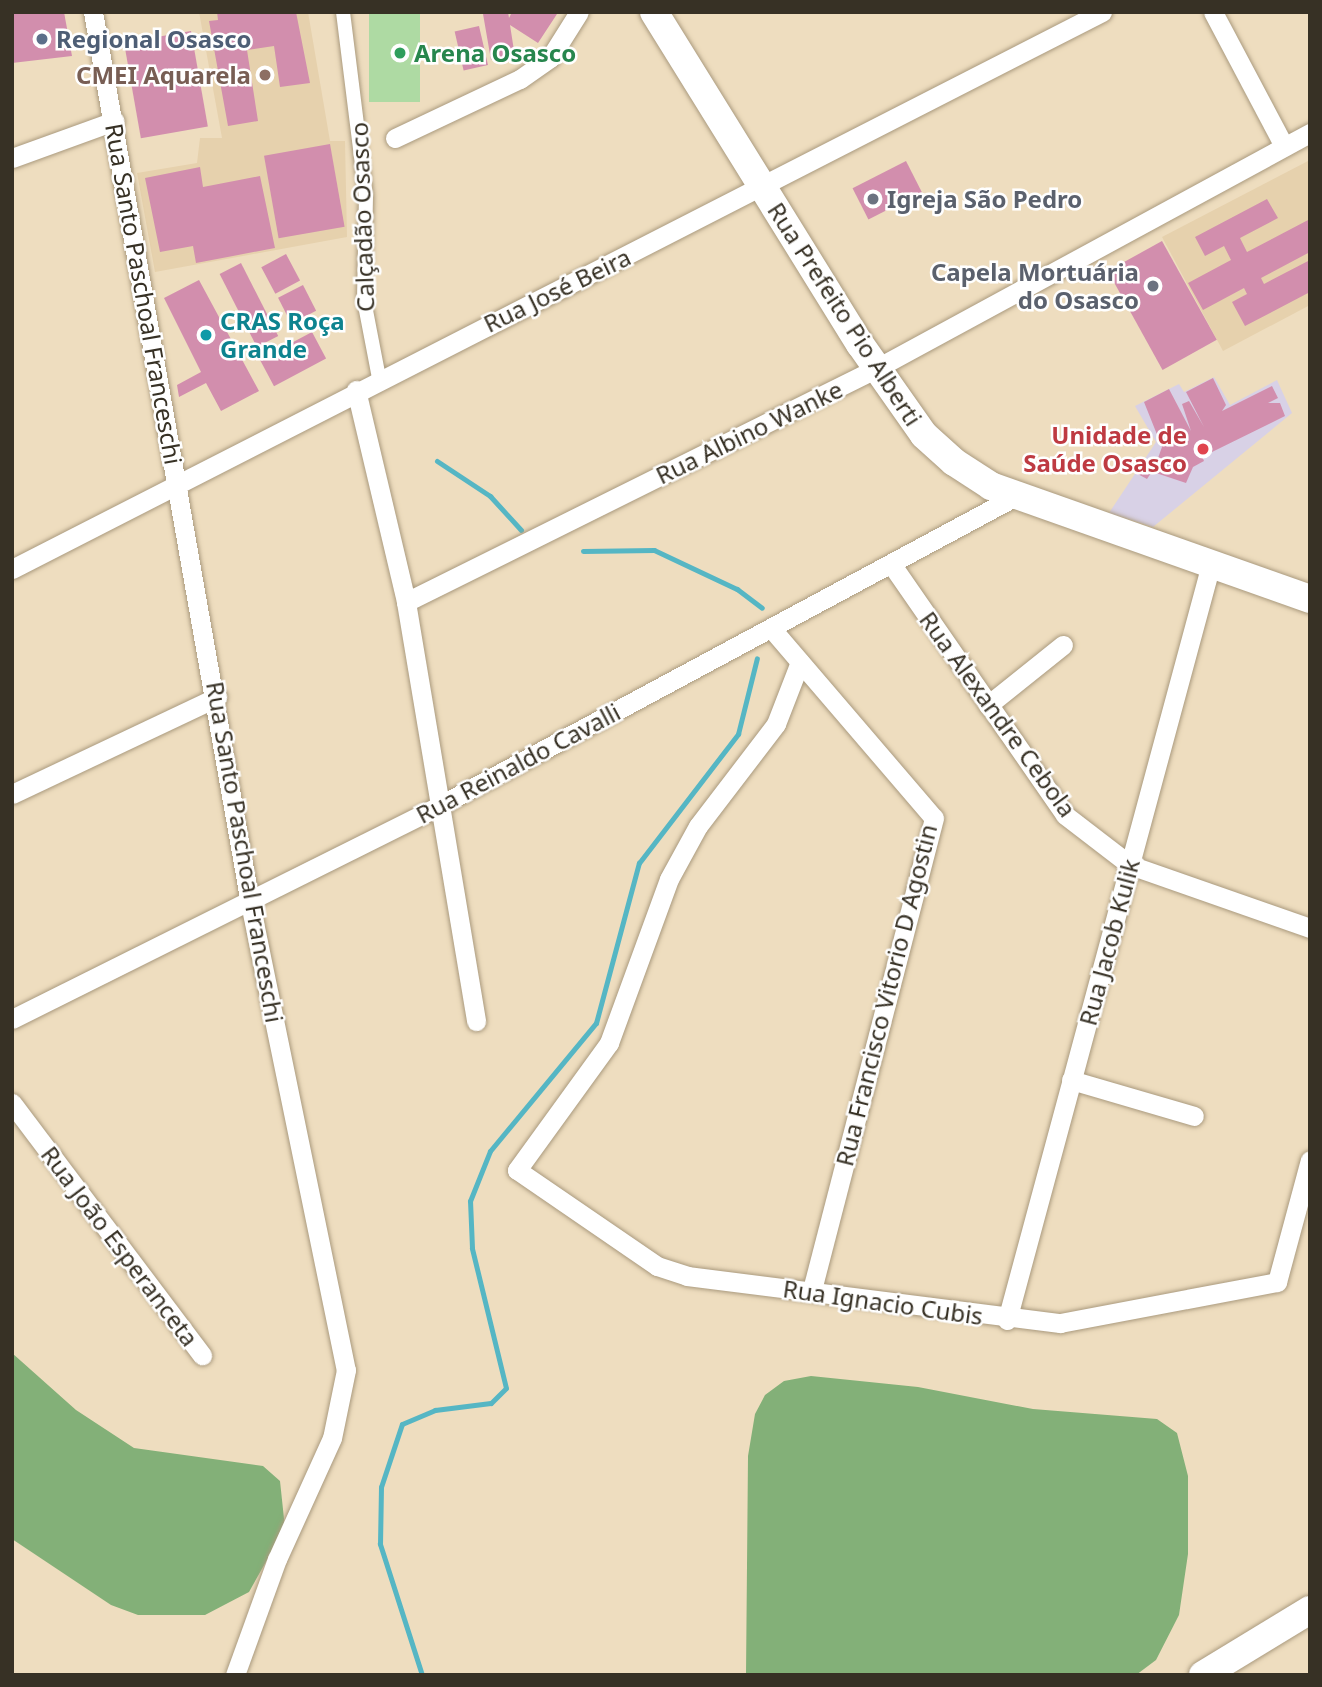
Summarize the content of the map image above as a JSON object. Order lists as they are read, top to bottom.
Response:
{
  "streets": {
    "main road": ["Rua Prefeito Pio Alberti"],
    "street": [
      "Calçadão Osasco",
      "Rua José Beira",
      "Rua Santo Paschoal Franceschi",
      "Rua Albino Wanke",
      "Rua Alexandre Cebola",
      "Rua Reinaldo Cavalli",
      "Rua Jacob Kulik",
      "Rua Francisco Vitorio D Agostin",
      "Rua João Esperanceta",
      "Rua Ignacio Cubis"
    ]
  },
  "crossings": [
    ["Calçadão Osasco", "Rua José Beira"],
    ["Rua José Beira", "Rua Santo Paschoal Franceschi"],
    ["Rua José Beira", "Rua Prefeito Pio Alberti"],
    ["Rua Santo Paschoal Franceschi", "Rua Reinaldo Cavalli"],
    ["Rua Prefeito Pio Alberti", "Rua Albino Wanke"],
    ["Rua Prefeito Pio Alberti", "Rua Reinaldo Cavalli"],
    ["Rua Prefeito Pio Alberti", "Rua Jacob Kulik"],
    ["Rua Alexandre Cebola", "Rua Reinaldo Cavalli"],
    ["Rua Alexandre Cebola", "Rua Jacob Kulik"],
    ["Rua Reinaldo Cavalli", "Rua Francisco Vitorio D Agostin"],
    ["Rua Jacob Kulik", "Rua Ignacio Cubis"],
    ["Rua Francisco Vitorio D Agostin", "Rua Ignacio Cubis"]
  ],
  "places": [
    "Regional Osasco",
    "Arena Osasco",
    "CMEI Aquarela",
    "Igreja São Pedro",
    "Capela Mortuária do Osasco",
    "CRAS Roça Grande",
    "Unidade de Saúde Osasco"
  ]
}
